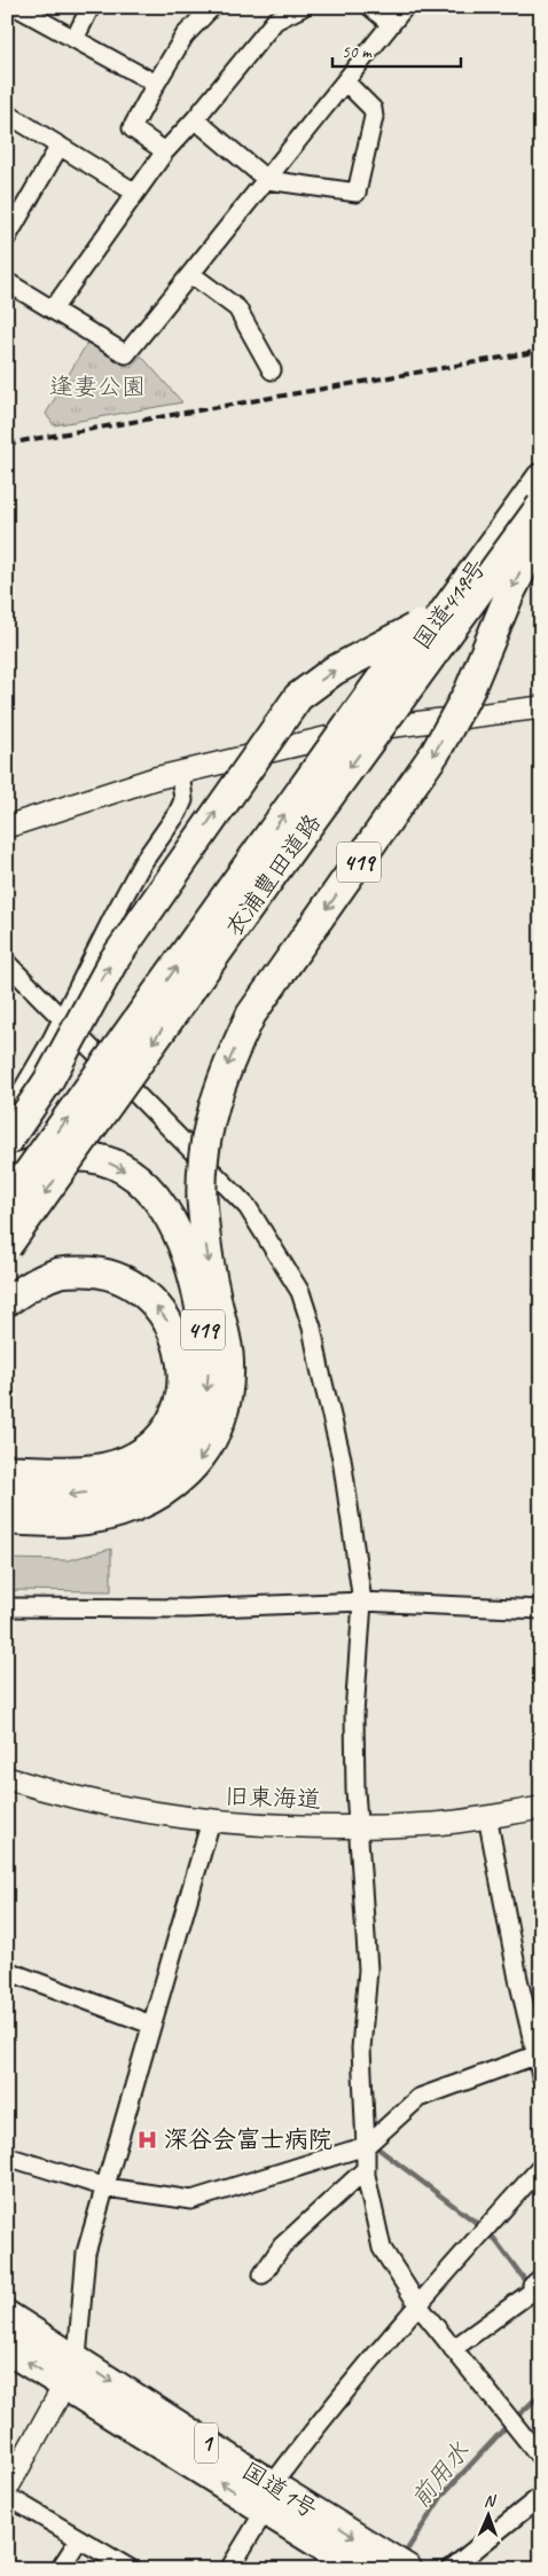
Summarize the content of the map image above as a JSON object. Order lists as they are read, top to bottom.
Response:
{
  "streets": {
    "highway": [
      "国道419号",
      "419",
      "衣浦豊田道路",
      "1",
      "国道1号"
    ],
    "street": ["旧東海道"]
  },
  "water": ["前用水"],
  "parks": ["逢妻公園"],
  "places": {
    "hospital": ["深谷会富士病院"]
  },
  "scale_bar": "50 m",
  "north": "top"
}
